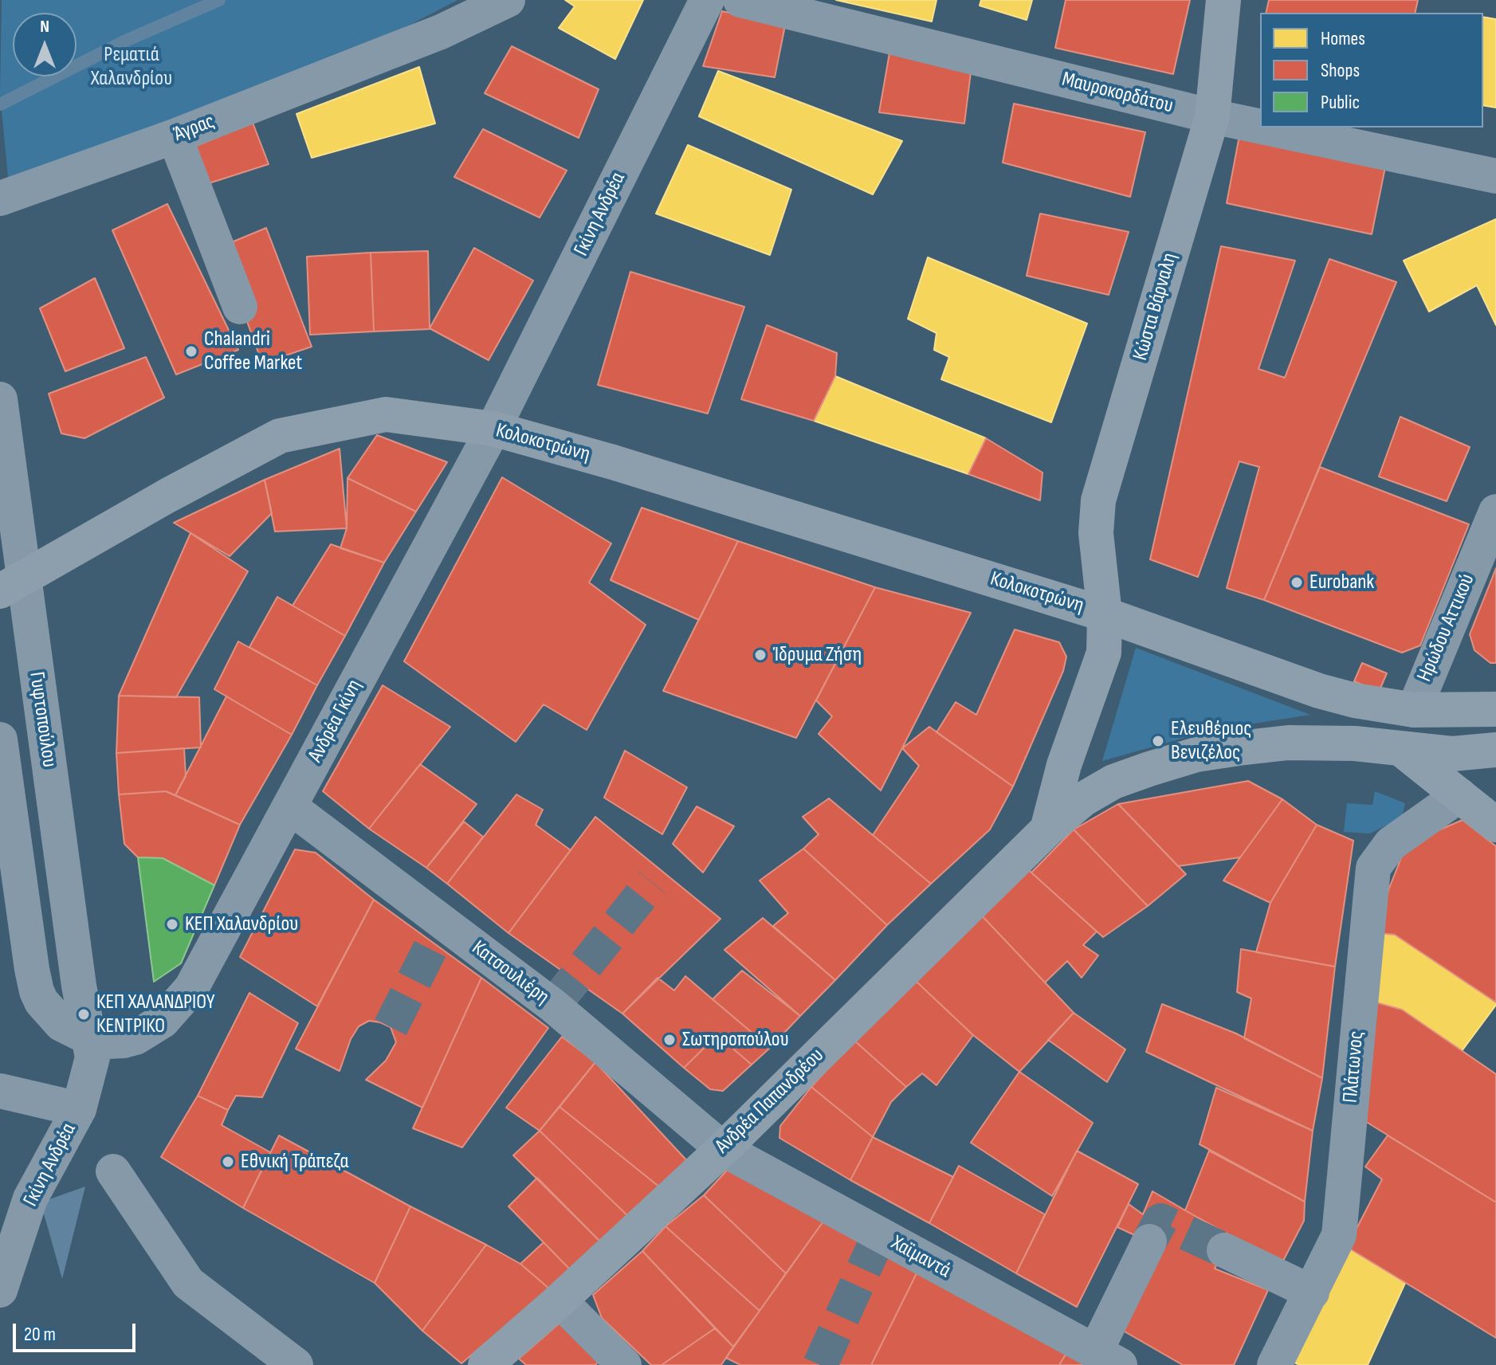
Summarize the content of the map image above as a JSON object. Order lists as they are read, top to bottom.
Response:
{
  "streets": {
    "main road": ["Κώστα Βάρναλη", "Κολοκοτρώνη", "Ανδρέα Παπανδρέου"],
    "street": [
      "Μαυροκορδάτου",
      "Άγρας",
      "Γκίνη Ανδρέα",
      "Ηρώδου Αττικού",
      "Γυφτοπούλου",
      "Ανδρέα Γκίνη",
      "Κατσουλιέρη",
      "Πλάτωνος",
      "Χαϊμαντά"
    ]
  },
  "crossings": [
    ["Μαυροκορδάτου", "Κώστα Βάρναλη"],
    ["Γκίνη Ανδρέα", "Κολοκοτρώνη"],
    ["Γκίνη Ανδρέα", "Γυφτοπούλου"],
    ["Γκίνη Ανδρέα", "Ανδρέα Γκίνη"],
    ["Κώστα Βάρναλη", "Κολοκοτρώνη"],
    ["Κώστα Βάρναλη", "Ανδρέα Παπανδρέου"],
    ["Κολοκοτρώνη", "Γυφτοπούλου"],
    ["Κολοκοτρώνη", "Ανδρέα Γκίνη"],
    ["Γυφτοπούλου", "Ανδρέα Γκίνη"],
    ["Ανδρέα Γκίνη", "Κατσουλιέρη"],
    ["Κατσουλιέρη", "Ανδρέα Παπανδρέου"],
    ["Κατσουλιέρη", "Χαϊμαντά"],
    ["Ανδρέα Παπανδρέου", "Χαϊμαντά"]
  ],
  "parks": ["Ρεματιά Χαλανδρίου"],
  "places": [
    "Chalandri Coffee Market",
    "Eurobank",
    "Ίδρυμα Ζήση",
    "Ελευθέριος Βενιζέλος",
    "KΕΠ Χαλανδρίου",
    "ΚΕΠ ΧΑΛΑΝΔΡΙΟΥ ΚΕΝΤΡΙΚΟ",
    "Σωτηροπούλου",
    "Εθνική Τράπεζα"
  ],
  "legend": ["Homes", "Shops", "Public"],
  "scale_bar": "20 m",
  "north": "top"
}
